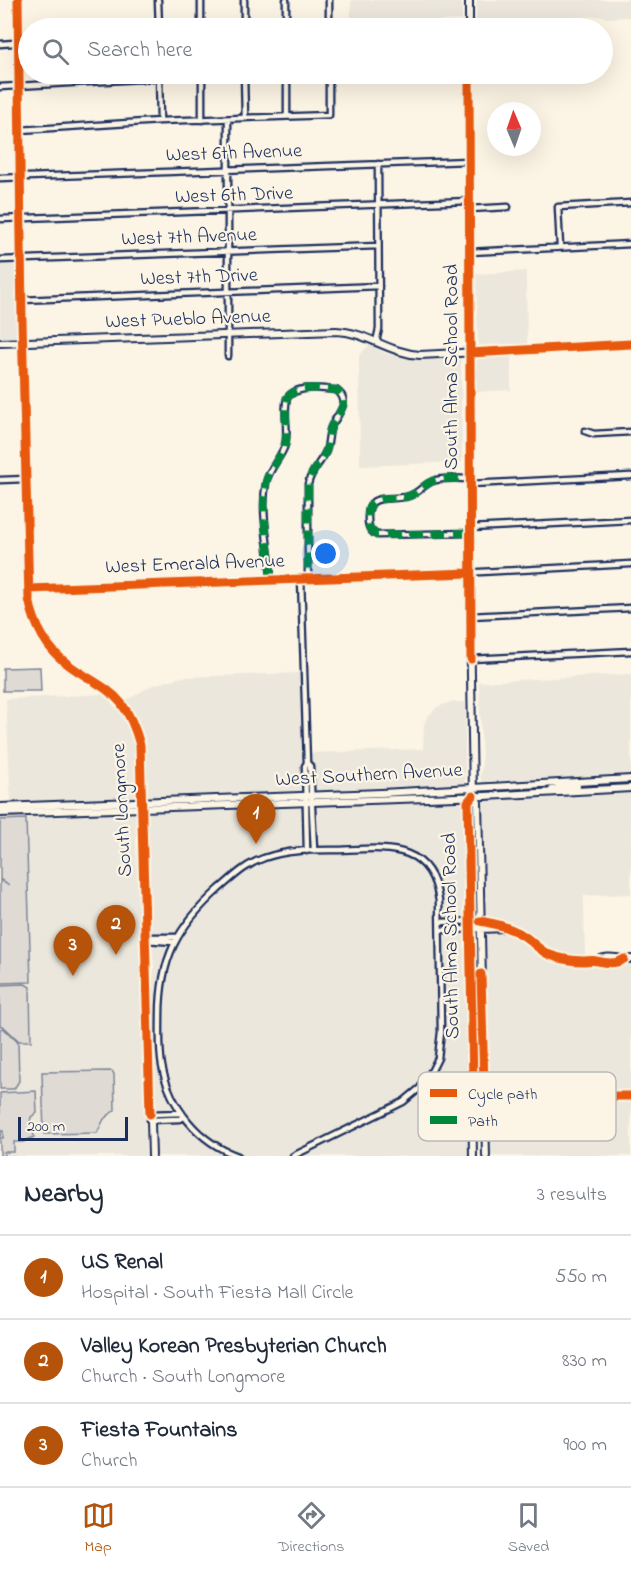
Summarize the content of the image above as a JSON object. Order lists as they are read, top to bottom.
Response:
{
  "streets": {
    "main road": [
      "West Pueblo Avenue",
      "South Alma School Road",
      "West Southern Avenue",
      "South Longmore"
    ],
    "street": [
      "West 6th Avenue",
      "West 6th Drive",
      "West 7th Avenue",
      "West 7th Drive",
      "West Emerald Avenue"
    ]
  },
  "crossings": [
    ["West 6th Avenue", "South Alma School Road"],
    ["West 6th Avenue", "South Longmore"],
    ["West 6th Drive", "South Alma School Road"],
    ["West 6th Drive", "South Longmore"],
    ["West 7th Avenue", "South Longmore"],
    ["West 7th Drive", "South Longmore"],
    ["West Pueblo Avenue", "South Alma School Road"],
    ["West Pueblo Avenue", "South Longmore"],
    ["South Alma School Road", "West Emerald Avenue"],
    ["South Alma School Road", "West Southern Avenue"],
    ["West Emerald Avenue", "South Longmore"],
    ["West Southern Avenue", "South Longmore"]
  ],
  "legend": ["Cycle path", "Path"],
  "scale_bar": "200 m",
  "north": "top",
  "page": {
    "search": "Search here",
    "pins": ["1", "2", "3"],
    "scale": "200 m",
    "heading": ["Nearby", "3 results"],
    "list": [
      {
        "mark": "1",
        "name": "US Renal",
        "note": "Hospital · South Fiesta Mall Circle",
        "value": "550 m"
      },
      {
        "mark": "2",
        "name": "Valley Korean Presbyterian Church",
        "note": "Church · South Longmore",
        "value": "830 m"
      },
      {
        "mark": "3",
        "name": "Fiesta Fountains",
        "note": "Church",
        "value": "900 m"
      }
    ],
    "nav": ["Map", "Directions", "Saved"]
  }
}
